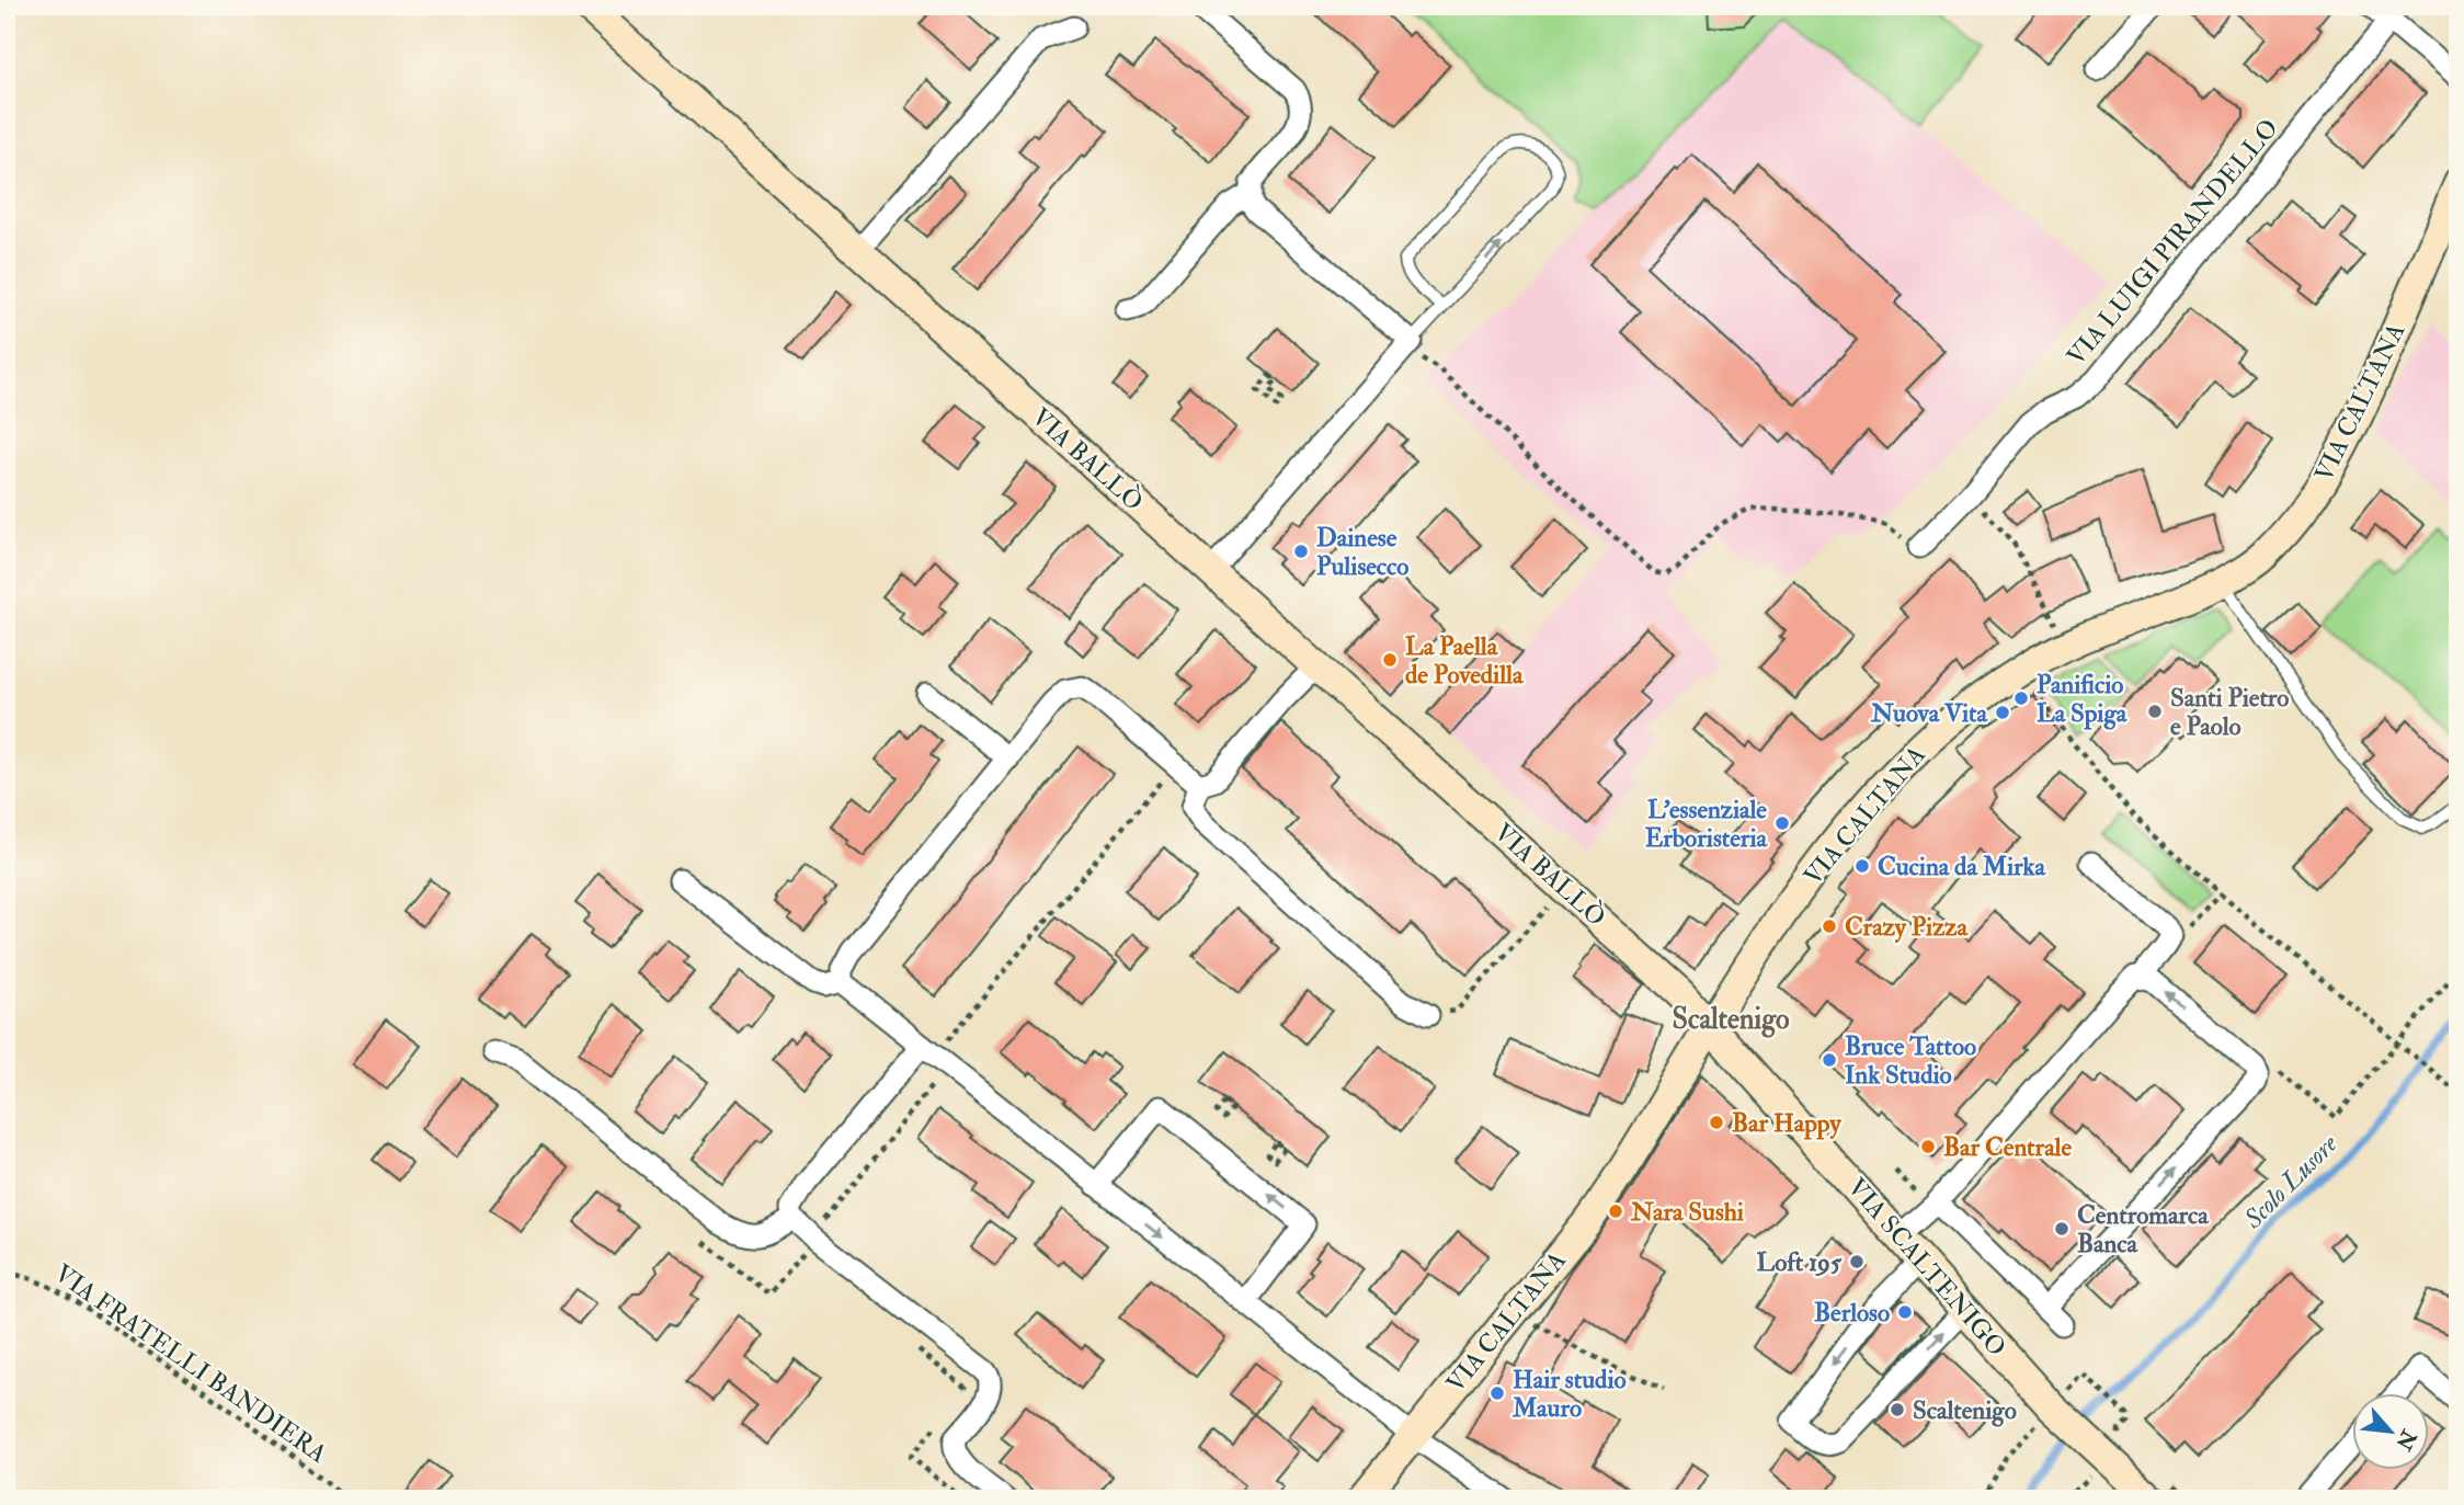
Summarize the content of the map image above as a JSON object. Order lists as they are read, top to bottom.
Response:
{
  "streets": {
    "main road": ["VIA CALTANA", "VIA BALLÒ", "VIA SCALTENIGO"],
    "street": ["VIA LUIGI PIRANDELLO"],
    "path": ["VIA FRATELLI BANDIERA"]
  },
  "crossings": [
    ["VIA CALTANA", "VIA BALLÒ"],
    ["VIA CALTANA", "VIA SCALTENIGO"],
    ["VIA BALLÒ", "VIA SCALTENIGO"]
  ],
  "districts": ["Scaltenigo"],
  "water": ["Scolo Lusore"],
  "places": [
    "Dainese Pulisecco",
    "La Paella de Povedilla",
    "Panificio La Spiga",
    "Santi Pietro e Paolo",
    "Nuova Vita",
    "L'essenziale Erboristeria",
    "Cucina da Mirka",
    "Crazy Pizza",
    "Bruce Tattoo Ink Studio",
    "Bar Happy",
    "Bar Centrale",
    "Nara Sushi",
    "Centromarca Banca",
    "Loft 195",
    "Berloso",
    "Hair studio Mauro",
    "Scaltenigo"
  ],
  "north": "bottom right"
}
